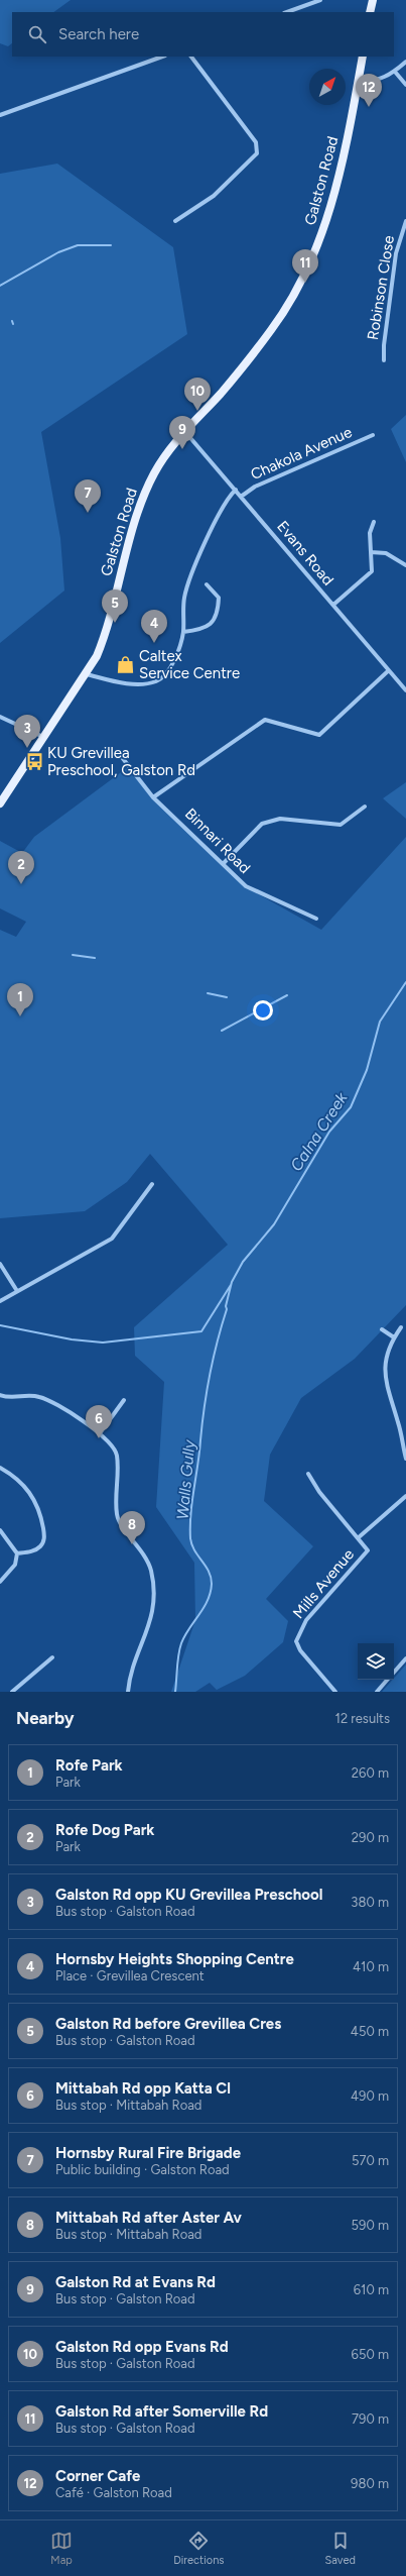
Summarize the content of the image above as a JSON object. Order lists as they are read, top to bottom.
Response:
{
  "streets": {
    "main road": ["Galston Road"],
    "street": [
      "Robinson Close",
      "Chakola Avenue",
      "Evans Road",
      "Binnari Road",
      "Mills Avenue"
    ]
  },
  "crossings": [
    ["Galston Road", "Evans Road"],
    ["Chakola Avenue", "Evans Road"]
  ],
  "water": ["Calna Creek", "Walls Gully"],
  "places": {
    "shop": ["Caltex Service Centre"],
    "bus stop": ["KU Grevillea Preschool, Galston Rd"]
  },
  "north": "top right",
  "page": {
    "search": "Search here",
    "pins": [
      "12",
      "11",
      "10",
      "9",
      "7",
      "5",
      "4",
      "3",
      "2",
      "1",
      "6",
      "8"
    ],
    "heading": ["Nearby", "12 results"],
    "list": [
      {
        "mark": "1",
        "name": "Rofe Park",
        "note": "Park",
        "value": "260 m"
      },
      {
        "mark": "2",
        "name": "Rofe Dog Park",
        "note": "Park",
        "value": "290 m"
      },
      {
        "mark": "3",
        "name": "Galston Rd opp KU Grevillea Preschool",
        "note": "Bus stop · Galston Road",
        "value": "380 m"
      },
      {
        "mark": "4",
        "name": "Hornsby Heights Shopping Centre",
        "note": "Place · Grevillea Crescent",
        "value": "410 m"
      },
      {
        "mark": "5",
        "name": "Galston Rd before Grevillea Cres",
        "note": "Bus stop · Galston Road",
        "value": "450 m"
      },
      {
        "mark": "6",
        "name": "Mittabah Rd opp Katta Cl",
        "note": "Bus stop · Mittabah Road",
        "value": "490 m"
      },
      {
        "mark": "7",
        "name": "Hornsby Rural Fire Brigade",
        "note": "Public building · Galston Road",
        "value": "570 m"
      },
      {
        "mark": "8",
        "name": "Mittabah Rd after Aster Av",
        "note": "Bus stop · Mittabah Road",
        "value": "590 m"
      },
      {
        "mark": "9",
        "name": "Galston Rd at Evans Rd",
        "note": "Bus stop · Galston Road",
        "value": "610 m"
      },
      {
        "mark": "10",
        "name": "Galston Rd opp Evans Rd",
        "note": "Bus stop · Galston Road",
        "value": "650 m"
      },
      {
        "mark": "11",
        "name": "Galston Rd after Somerville Rd",
        "note": "Bus stop · Galston Road",
        "value": "790 m"
      },
      {
        "mark": "12",
        "name": "Corner Cafe",
        "note": "Café · Galston Road",
        "value": "980 m"
      }
    ],
    "nav": ["Map", "Directions", "Saved"]
  }
}
